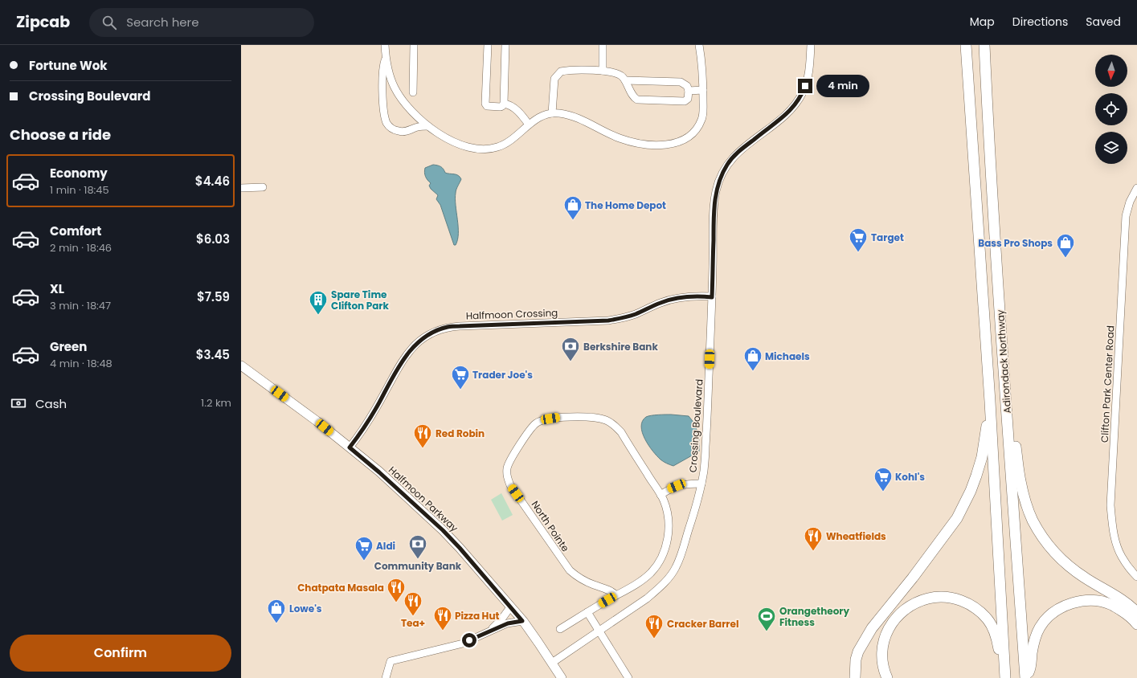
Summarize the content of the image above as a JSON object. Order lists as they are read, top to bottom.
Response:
{
  "streets": {
    "highway": ["Adirondack Northway"],
    "main road": ["Halfmoon Parkway"],
    "street": [
      "Halfmoon Crossing",
      "Clifton Park Center Road",
      "Crossing Boulevard",
      "North Pointe"
    ]
  },
  "crossings": [
    ["Halfmoon Crossing", "Crossing Boulevard"],
    ["Halfmoon Crossing", "Halfmoon Parkway"],
    ["Crossing Boulevard", "Halfmoon Parkway"]
  ],
  "places": {
    "shop": [
      "The Home Depot",
      "Bass Pro Shops",
      "Michaels",
      "Lowe's"
    ],
    "supermarket": [
      "Target",
      "Trader Joe's",
      "Kohl's",
      "Aldi"
    ],
    "building": ["Spare Time Clifton Park"],
    "bank": ["Berkshire Bank", "Community Bank"],
    "restaurant": [
      "Red Robin",
      "Wheatfields",
      "Chatpata Masala",
      "Tea+",
      "Pizza Hut",
      "Cracker Barrel"
    ],
    "sports": ["Orangetheory Fitness"]
  },
  "north": "bottom",
  "page": {
    "header": "Zipcab",
    "search": "Search here",
    "nav": ["Map", "Directions", "Saved"],
    "banner": ["Fortune Wok", "Crossing Boulevard"],
    "bubble": "4 min",
    "heading": "Choose a ride",
    "list": [
      {
        "name": "Economy",
        "note": "1 min · 18:45",
        "value": "$4.46"
      },
      {
        "name": "Comfort",
        "note": "2 min · 18:46",
        "value": "$6.03"
      },
      {
        "name": "XL",
        "note": "3 min · 18:47",
        "value": "$7.59"
      },
      {
        "name": "Green",
        "note": "4 min · 18:48",
        "value": "$3.45"
      }
    ],
    "pay": ["Cash", "1.2 km"],
    "buttons": "Confirm"
  }
}
